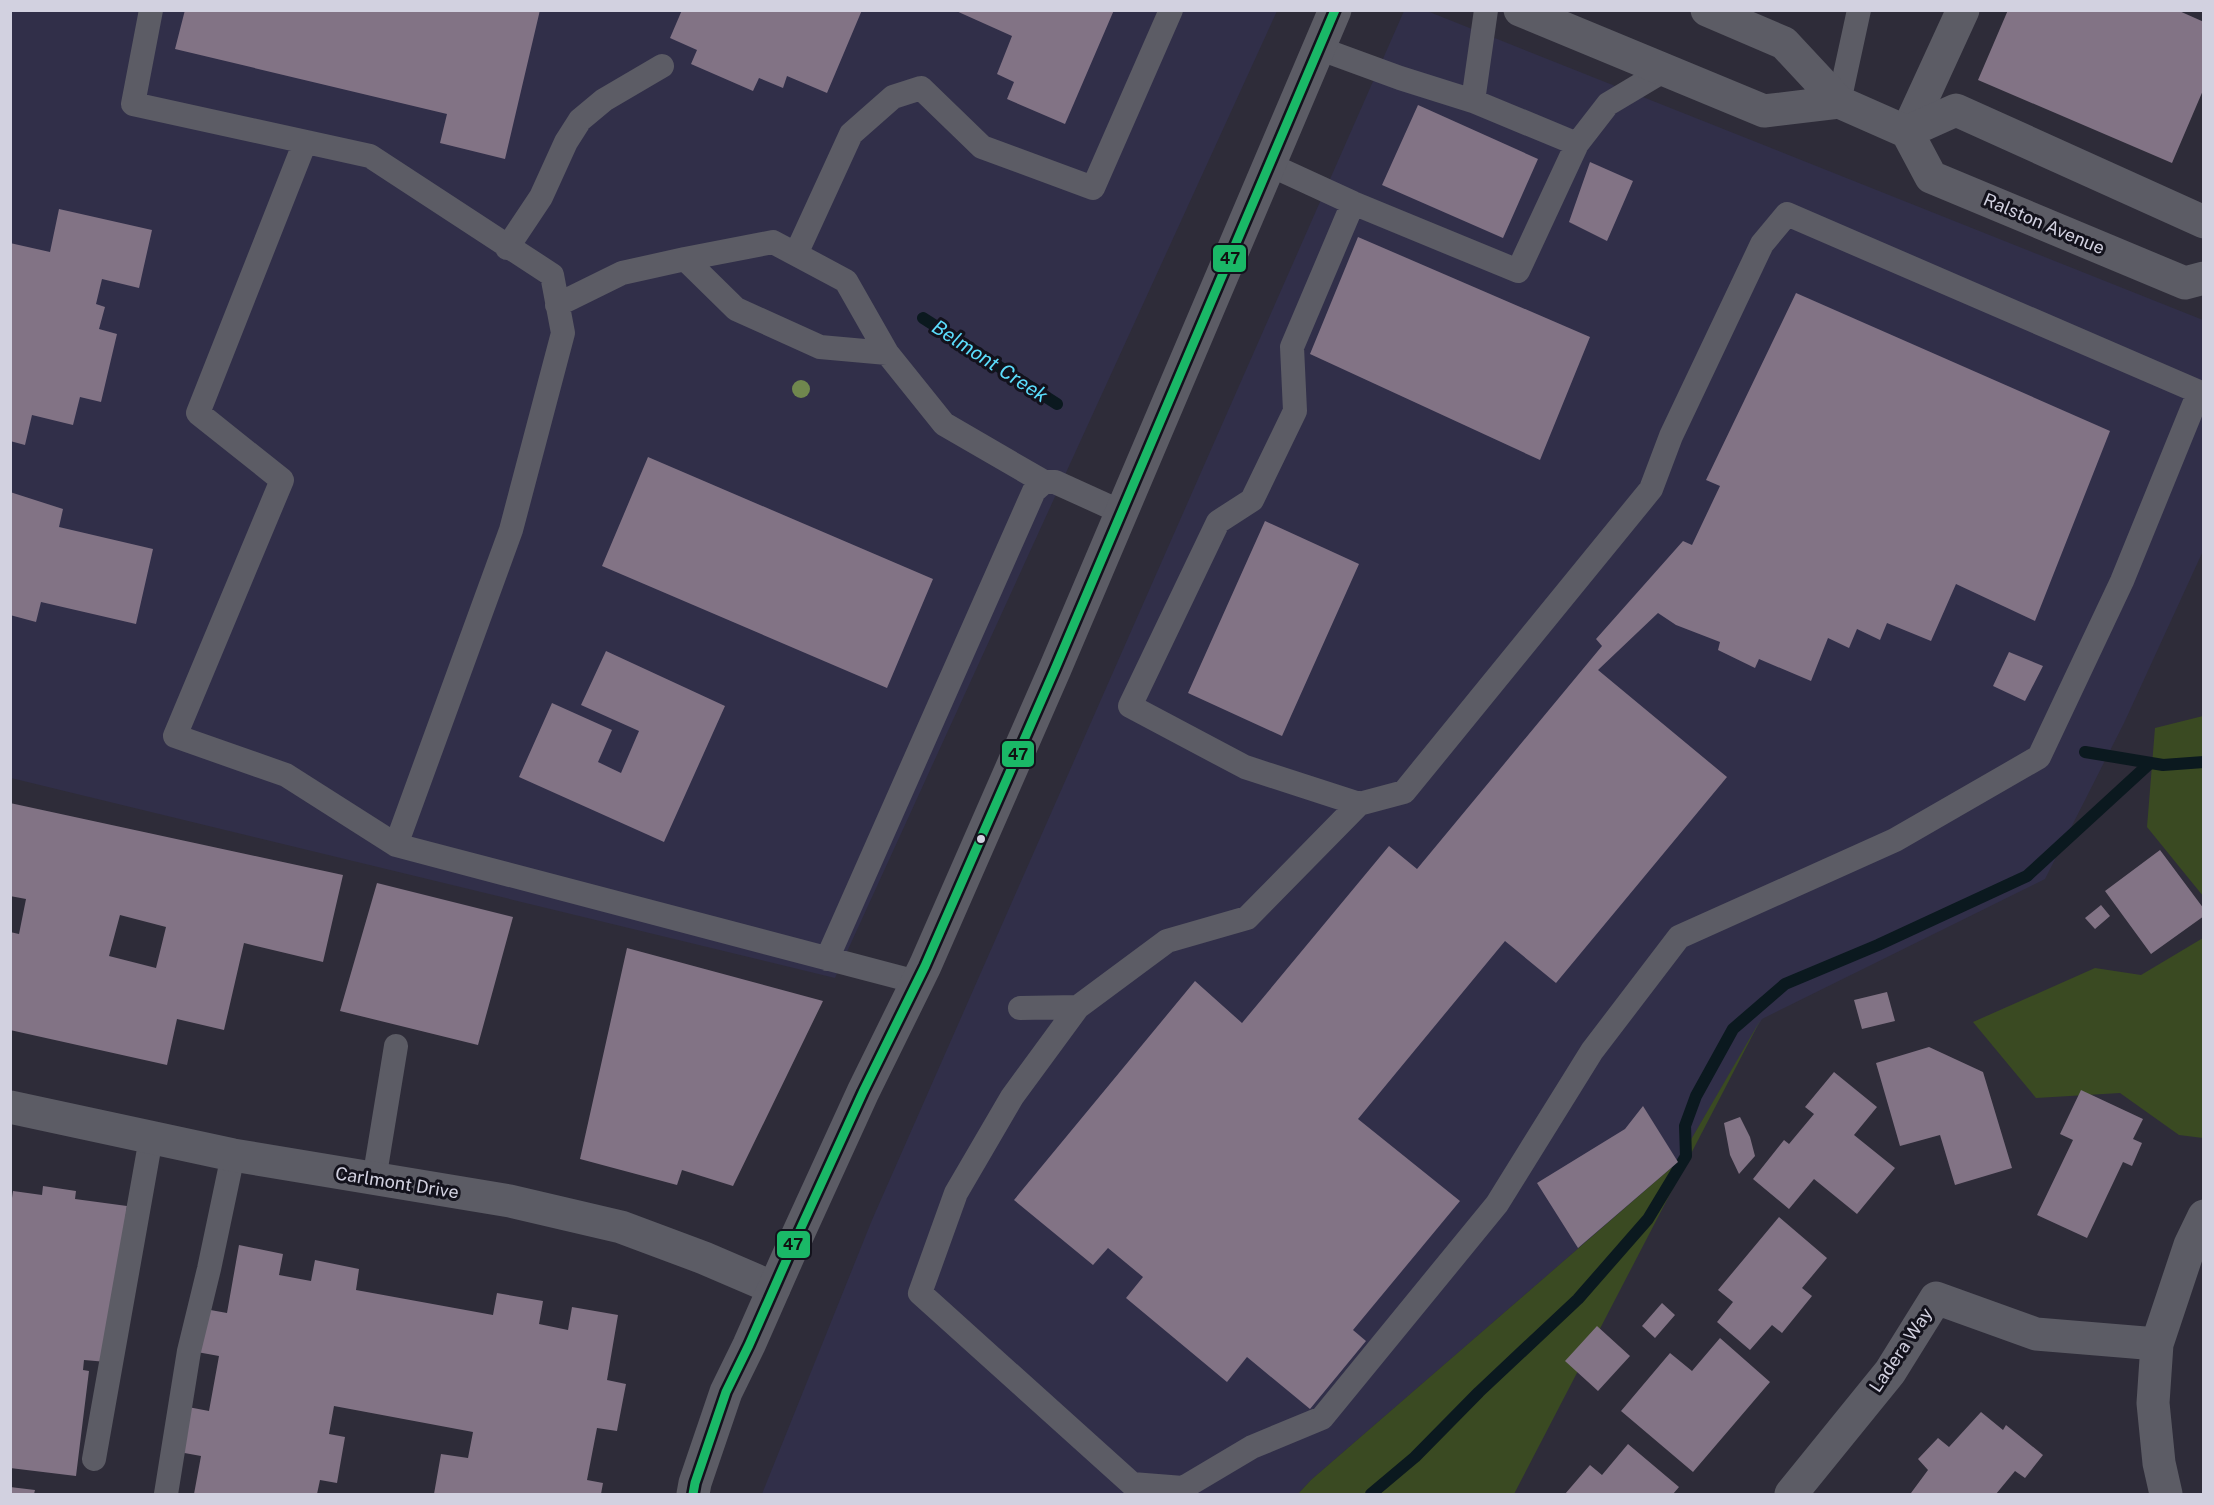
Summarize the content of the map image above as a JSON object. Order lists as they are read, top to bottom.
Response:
{
  "streets": {
    "main road": ["Ralston Avenue", "Carlmont Drive", "Ladera Way"]
  },
  "water": ["Belmont Creek"],
  "lines": ["transit line 47"]
}
